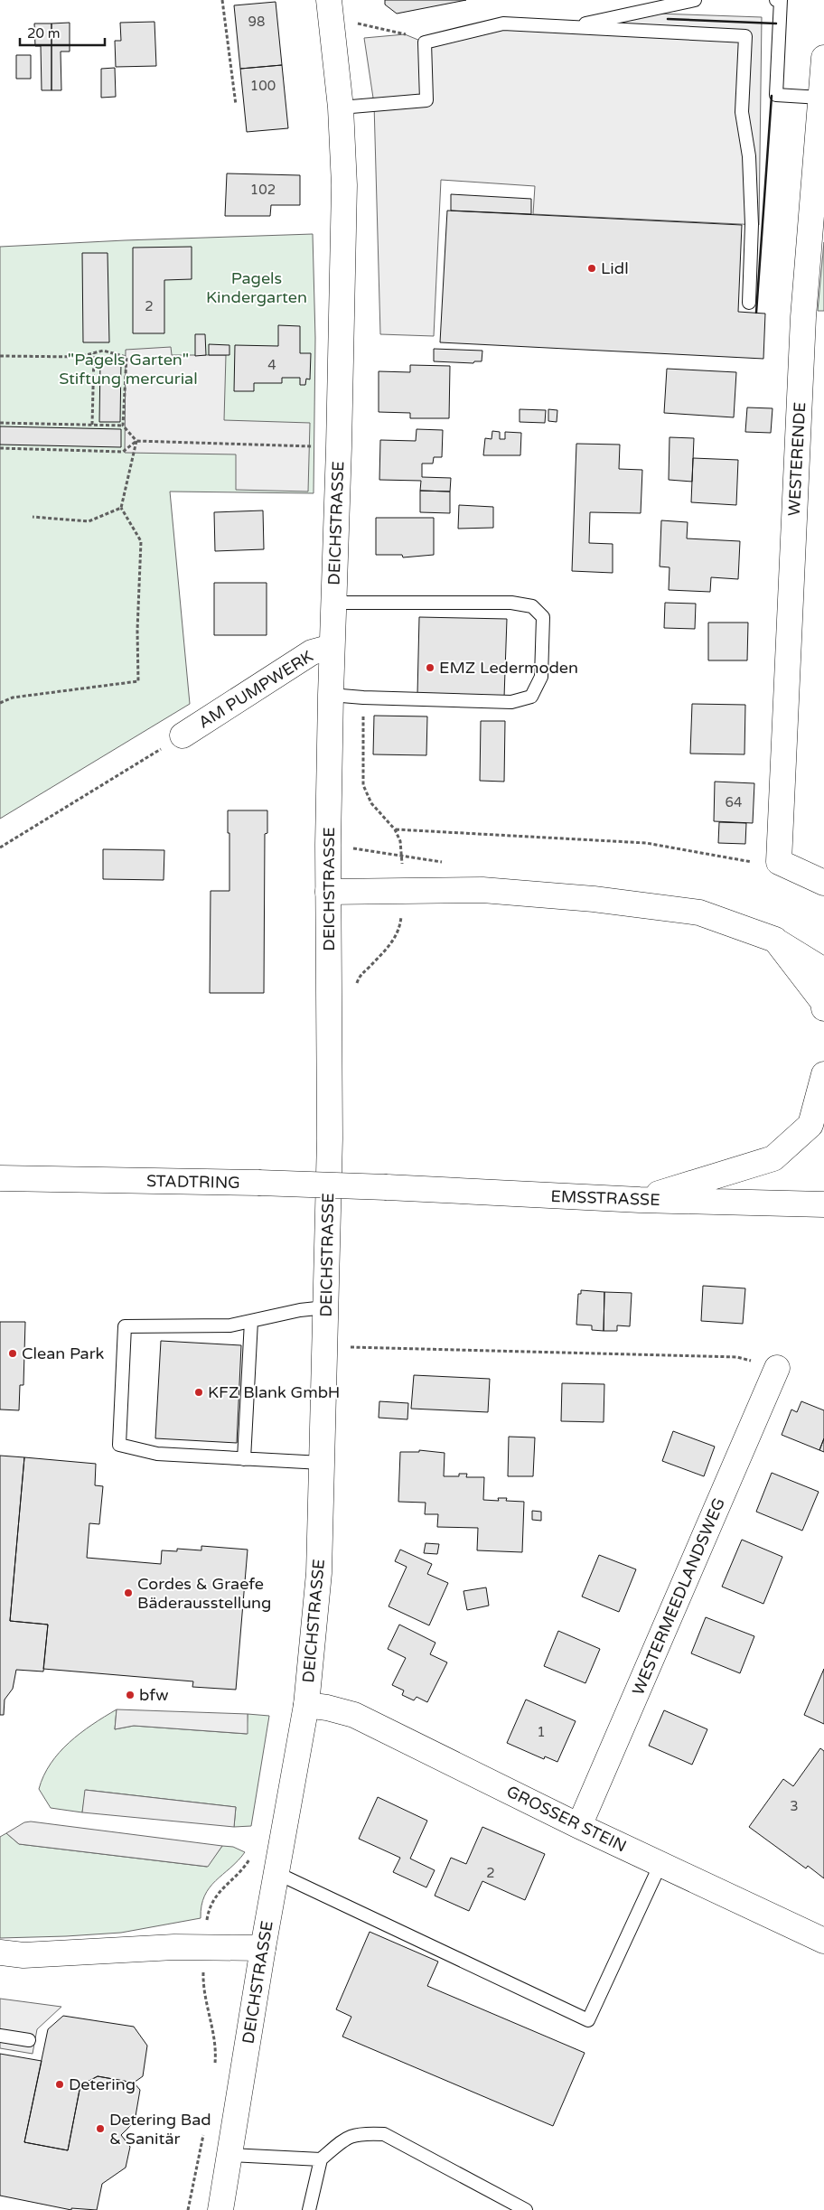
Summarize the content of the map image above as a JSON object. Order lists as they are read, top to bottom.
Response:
{
  "streets": {
    "main road": [
      "WESTERENDE",
      "DEICHSTRASSE",
      "AM PUMPWERK",
      "STADTRING",
      "EMSSTRASSE",
      "WESTERMEEDLANDSWEG",
      "GROSSER STEIN"
    ]
  },
  "crossings": [
    ["DEICHSTRASSE", "AM PUMPWERK"],
    ["DEICHSTRASSE", "GROSSER STEIN"],
    ["STADTRING", "EMSSTRASSE"],
    ["WESTERMEEDLANDSWEG", "GROSSER STEIN"]
  ],
  "parks": ["Pagels Kindergarten", "\"Pagels Garten\" Stiftung mercurial"],
  "places": [
    "Lidl",
    "EMZ Ledermoden",
    "Clean Park",
    "KFZ Blank GmbH",
    "Cordes & Graefe Bäderausstellung",
    "bfw",
    "Detering",
    "Detering Bad & Sanitär"
  ],
  "house_numbers": [
    "98",
    "100",
    "102",
    "2",
    "4",
    "64",
    "1",
    "3",
    "2"
  ],
  "scale_bar": "20 m"
}
